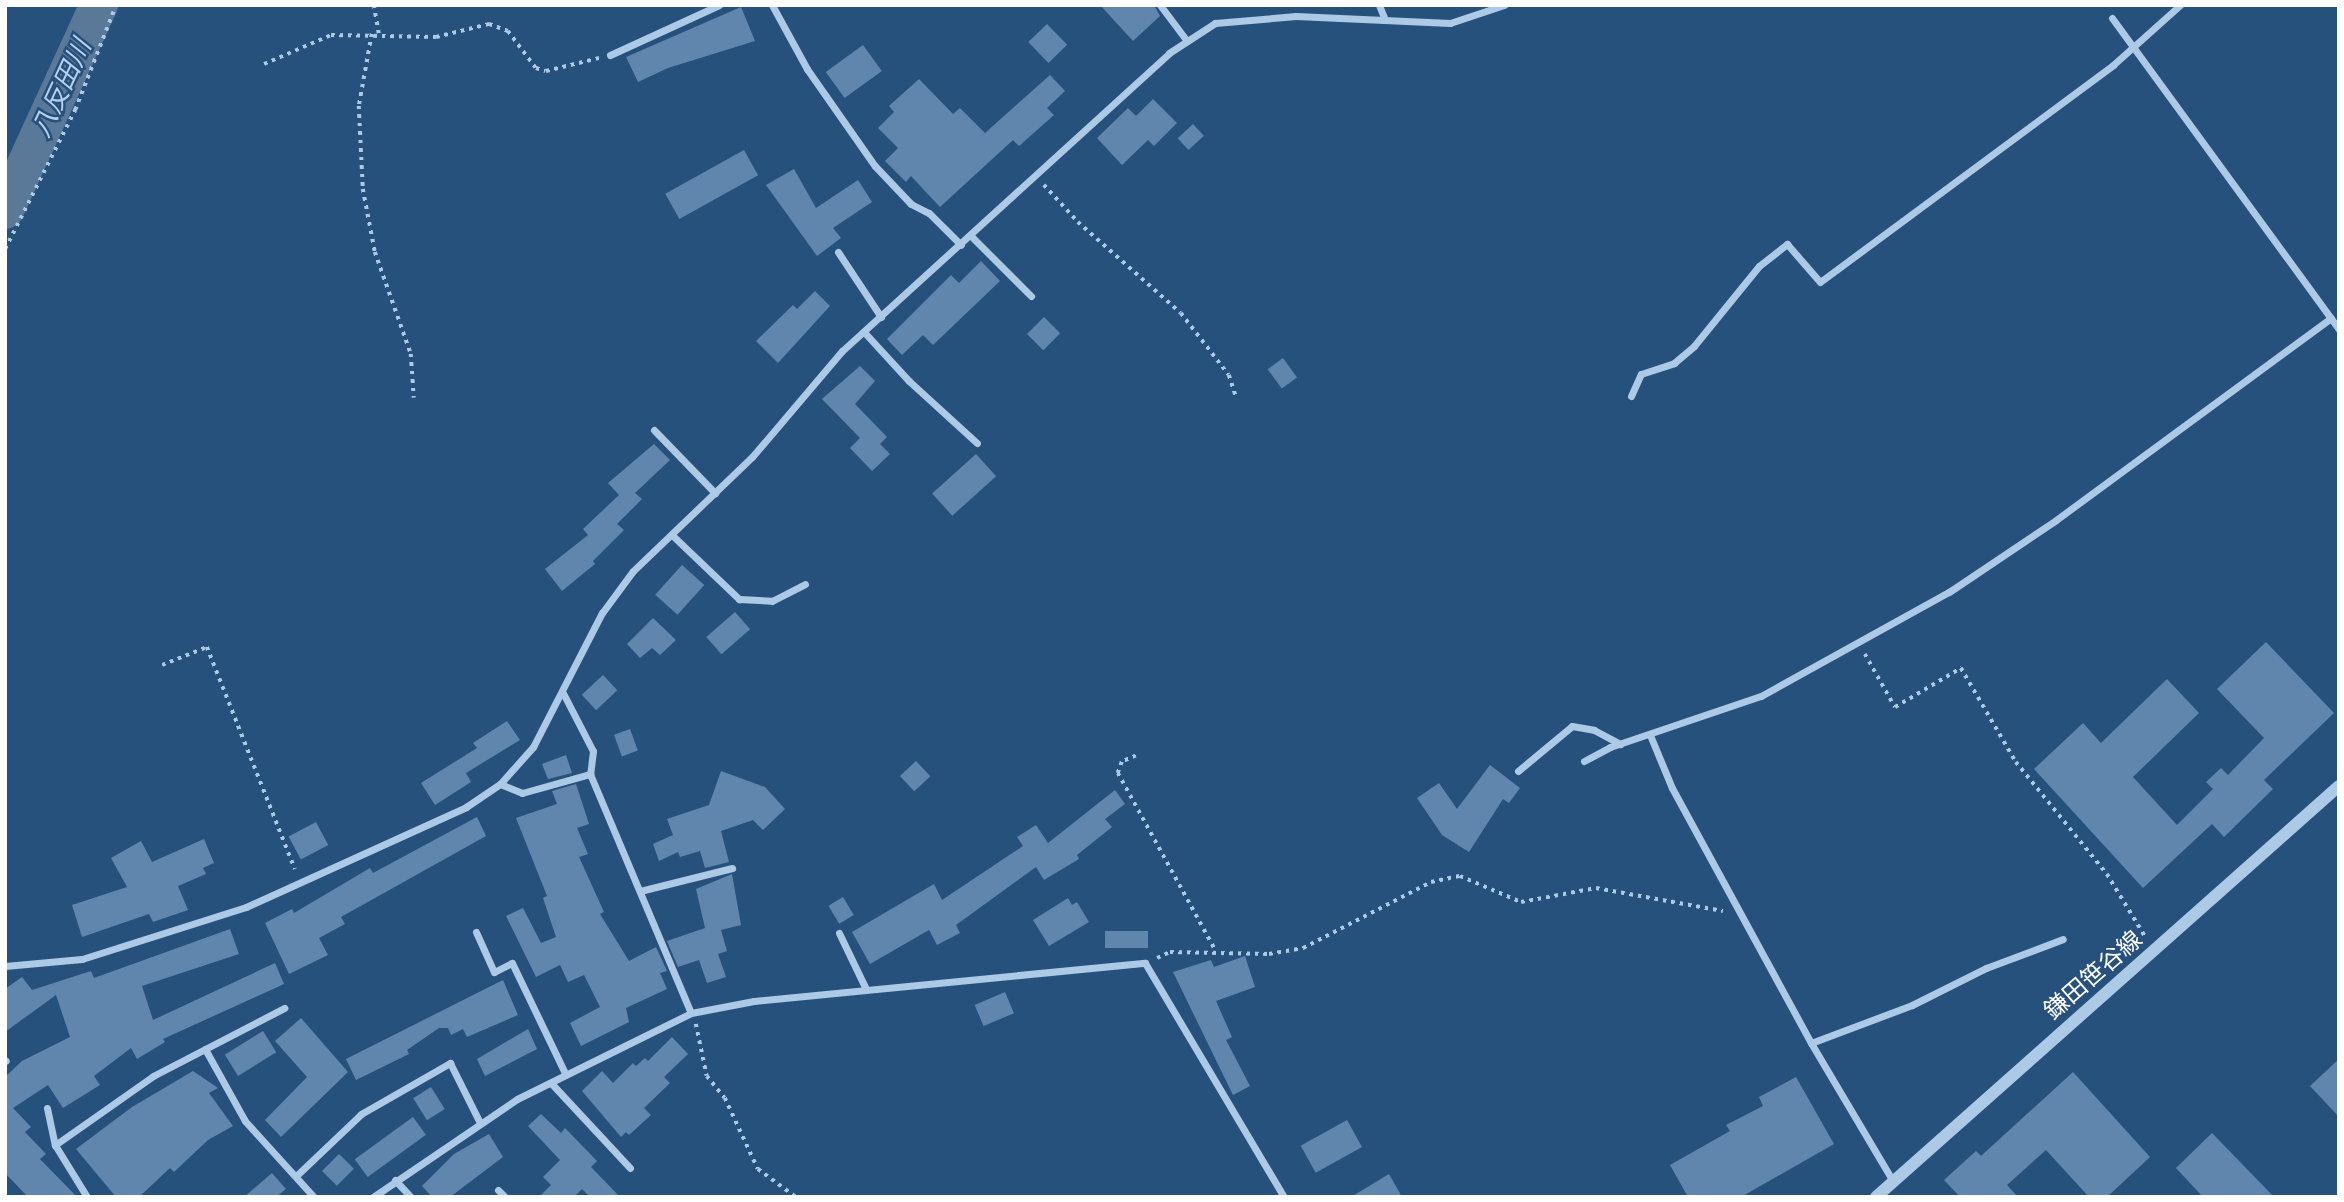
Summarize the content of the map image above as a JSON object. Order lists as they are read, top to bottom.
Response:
{
  "streets": {
    "street": ["鎌田笹谷線"]
  },
  "water": ["八反田川"]
}
